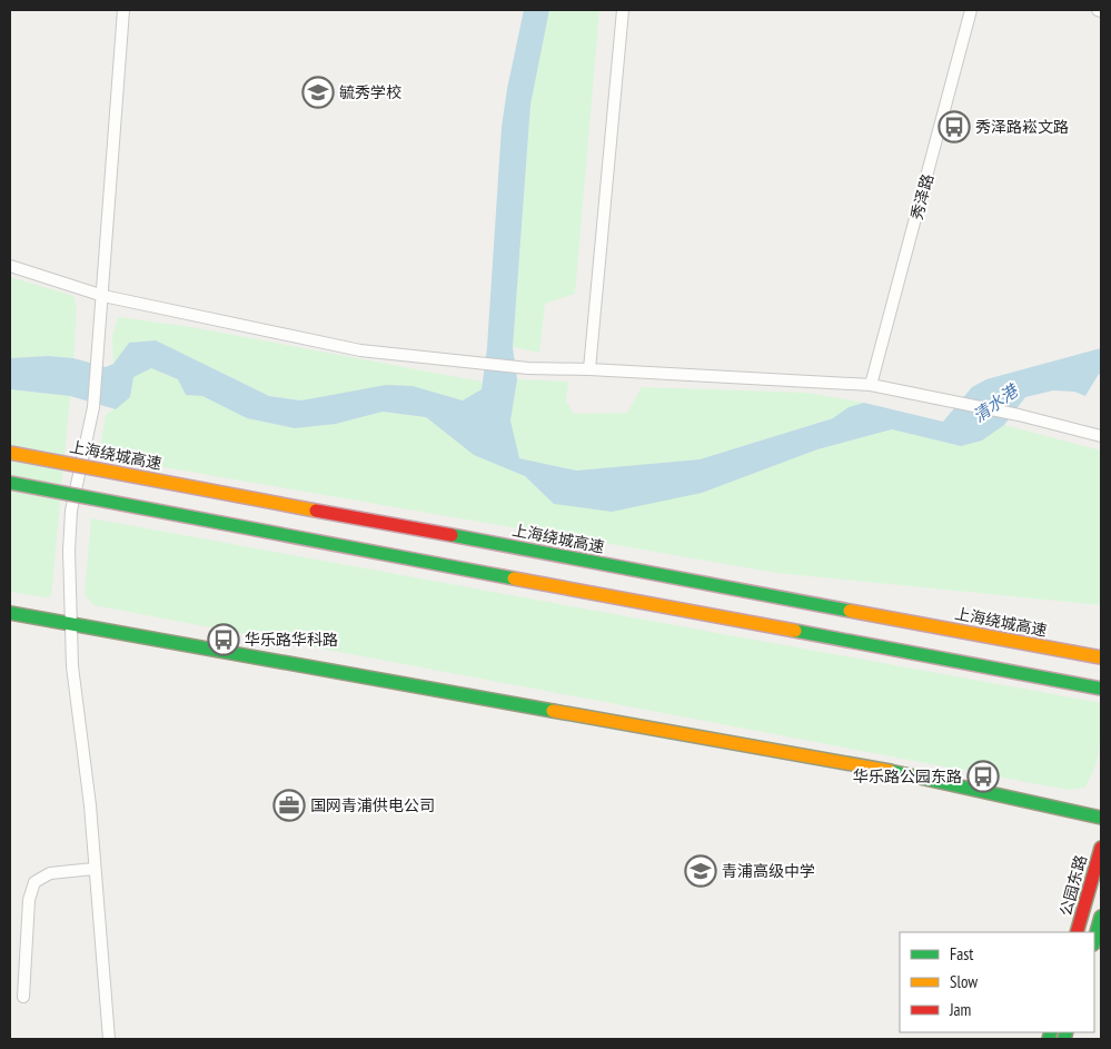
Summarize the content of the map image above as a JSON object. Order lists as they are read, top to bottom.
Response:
{
  "streets": {
    "main road": ["上海绕城高速", "公园东路"],
    "street": ["秀泽路"]
  },
  "water": ["清水港"],
  "places": {
    "school or university": ["毓秀学校", "青浦高级中学"],
    "bus stop": ["秀泽路崧文路", "华乐路华科路", "华乐路公园东路"],
    "office": ["国网青浦供电公司"]
  },
  "legend": ["Fast", "Slow", "Jam"]
}
